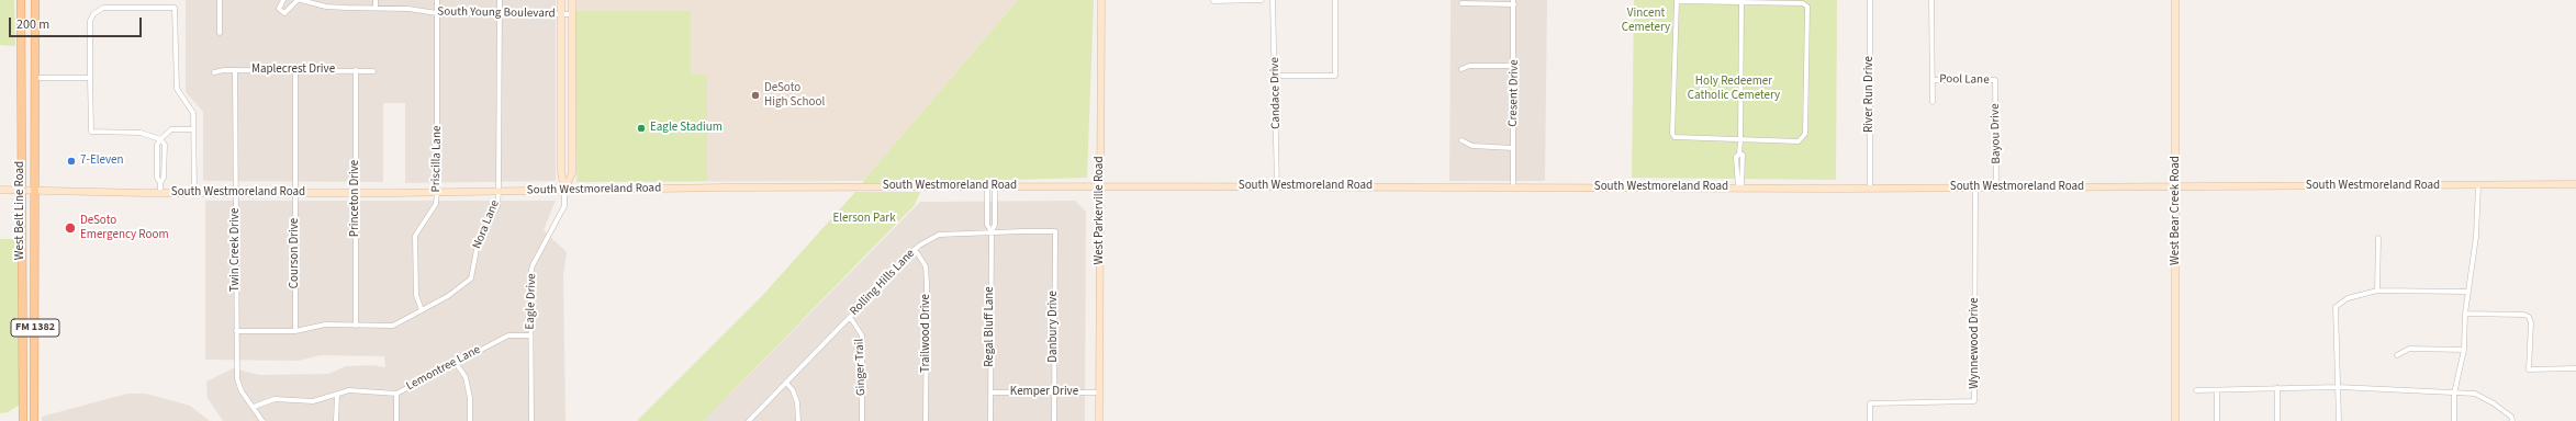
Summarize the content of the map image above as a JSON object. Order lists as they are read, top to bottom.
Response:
{
  "streets": {
    "main road": [
      "South Westmoreland Road",
      "West Belt Line Road",
      "West Parkerville Road",
      "West Bear Creek Road",
      "Eagle Drive",
      "FM 1382"
    ],
    "street": [
      "South Young Boulevard",
      "Maplecrest Drive",
      "Pool Lane",
      "Candace Drive",
      "Cresent Drive",
      "River Run Drive",
      "Bayou Drive",
      "Priscilla Lane",
      "Princeton Drive",
      "Nora Lane",
      "Twin Creek Drive",
      "Courson Drive",
      "Rolling Hills Lane",
      "Regal Bluff Lane",
      "Danbury Drive",
      "Trailwood Drive",
      "Wynnewood Drive",
      "Ginger Trail",
      "Lemontree Lane",
      "Kemper Drive"
    ]
  },
  "crossings": [
    ["South Young Boulevard", "Priscilla Lane"],
    ["South Young Boulevard", "Nora Lane"],
    ["South Young Boulevard", "Eagle Drive"],
    ["Maplecrest Drive", "Princeton Drive"],
    ["Maplecrest Drive", "Twin Creek Drive"],
    ["Maplecrest Drive", "Courson Drive"],
    ["Pool Lane", "Bayou Drive"],
    ["Candace Drive", "South Westmoreland Road"],
    ["Cresent Drive", "South Westmoreland Road"],
    ["River Run Drive", "South Westmoreland Road"],
    ["Bayou Drive", "South Westmoreland Road"],
    ["Priscilla Lane", "South Westmoreland Road"],
    ["Priscilla Lane", "Nora Lane"],
    ["South Westmoreland Road", "Princeton Drive"],
    ["South Westmoreland Road", "West Belt Line Road"],
    ["South Westmoreland Road", "West Parkerville Road"],
    ["South Westmoreland Road", "West Bear Creek Road"],
    ["South Westmoreland Road", "Nora Lane"],
    ["South Westmoreland Road", "Twin Creek Drive"],
    ["South Westmoreland Road", "Courson Drive"],
    ["South Westmoreland Road", "Eagle Drive"],
    ["South Westmoreland Road", "Regal Bluff Lane"],
    ["South Westmoreland Road", "Wynnewood Drive"],
    ["Princeton Drive", "Nora Lane"],
    ["West Parkerville Road", "Kemper Drive"],
    ["Nora Lane", "Twin Creek Drive"],
    ["Nora Lane", "Courson Drive"],
    ["Twin Creek Drive", "Lemontree Lane"],
    ["Rolling Hills Lane", "Regal Bluff Lane"],
    ["Rolling Hills Lane", "Danbury Drive"],
    ["Rolling Hills Lane", "Trailwood Drive"],
    ["Rolling Hills Lane", "Ginger Trail"],
    ["Eagle Drive", "Lemontree Lane"],
    ["Regal Bluff Lane", "Kemper Drive"],
    ["Danbury Drive", "Kemper Drive"]
  ],
  "parks": ["Vincent Cemetery", "Holy Redeemer Catholic Cemetery", "Elerson Park"],
  "places": [
    "DeSoto High School",
    "Eagle Stadium",
    "7-Eleven",
    "DeSoto Emergency Room"
  ],
  "scale_bar": "200 m"
}
